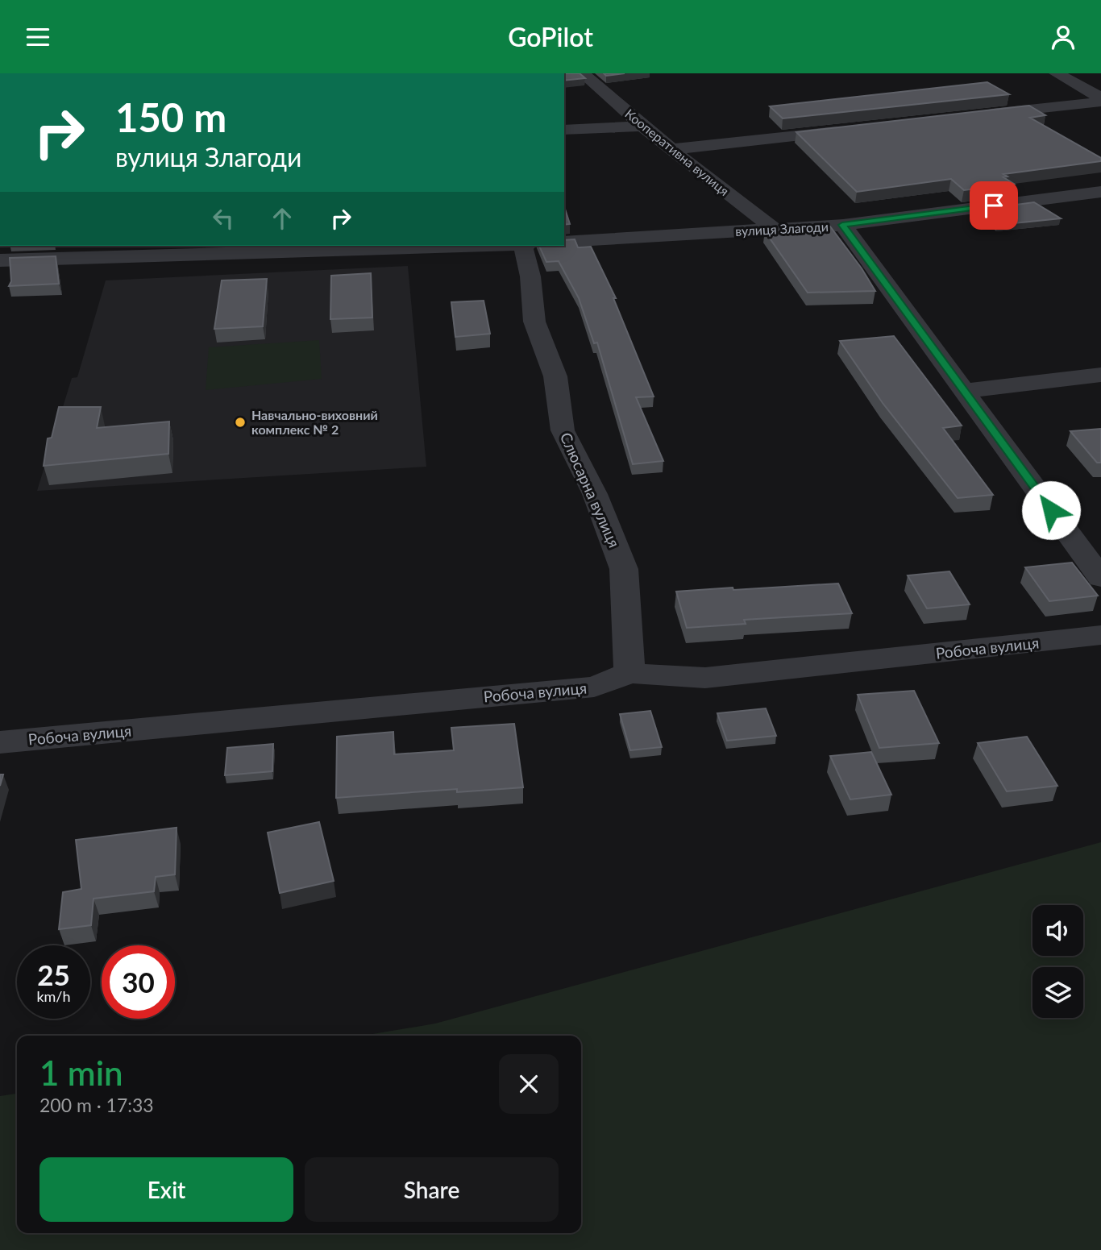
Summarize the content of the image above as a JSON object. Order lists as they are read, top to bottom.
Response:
{
  "streets": {
    "street": [
      "Кооперативна вулиця",
      "вулиця Злагоди",
      "Слюсарна вулиця",
      "Робоча вулиця"
    ]
  },
  "crossings": [
    ["Кооперативна вулиця", "вулиця Злагоди"],
    ["Слюсарна вулиця", "Робоча вулиця"]
  ],
  "places": ["Навчально-виховний комплекс № 2"],
  "page": {
    "header": "GoPilot",
    "turn": ["150 m", "вулиця Злагоди"],
    "speed": "25 km/h",
    "limit": "30",
    "heading": ["1 min", "200 m · 17:33"],
    "buttons": ["Exit", "Share"]
  }
}
